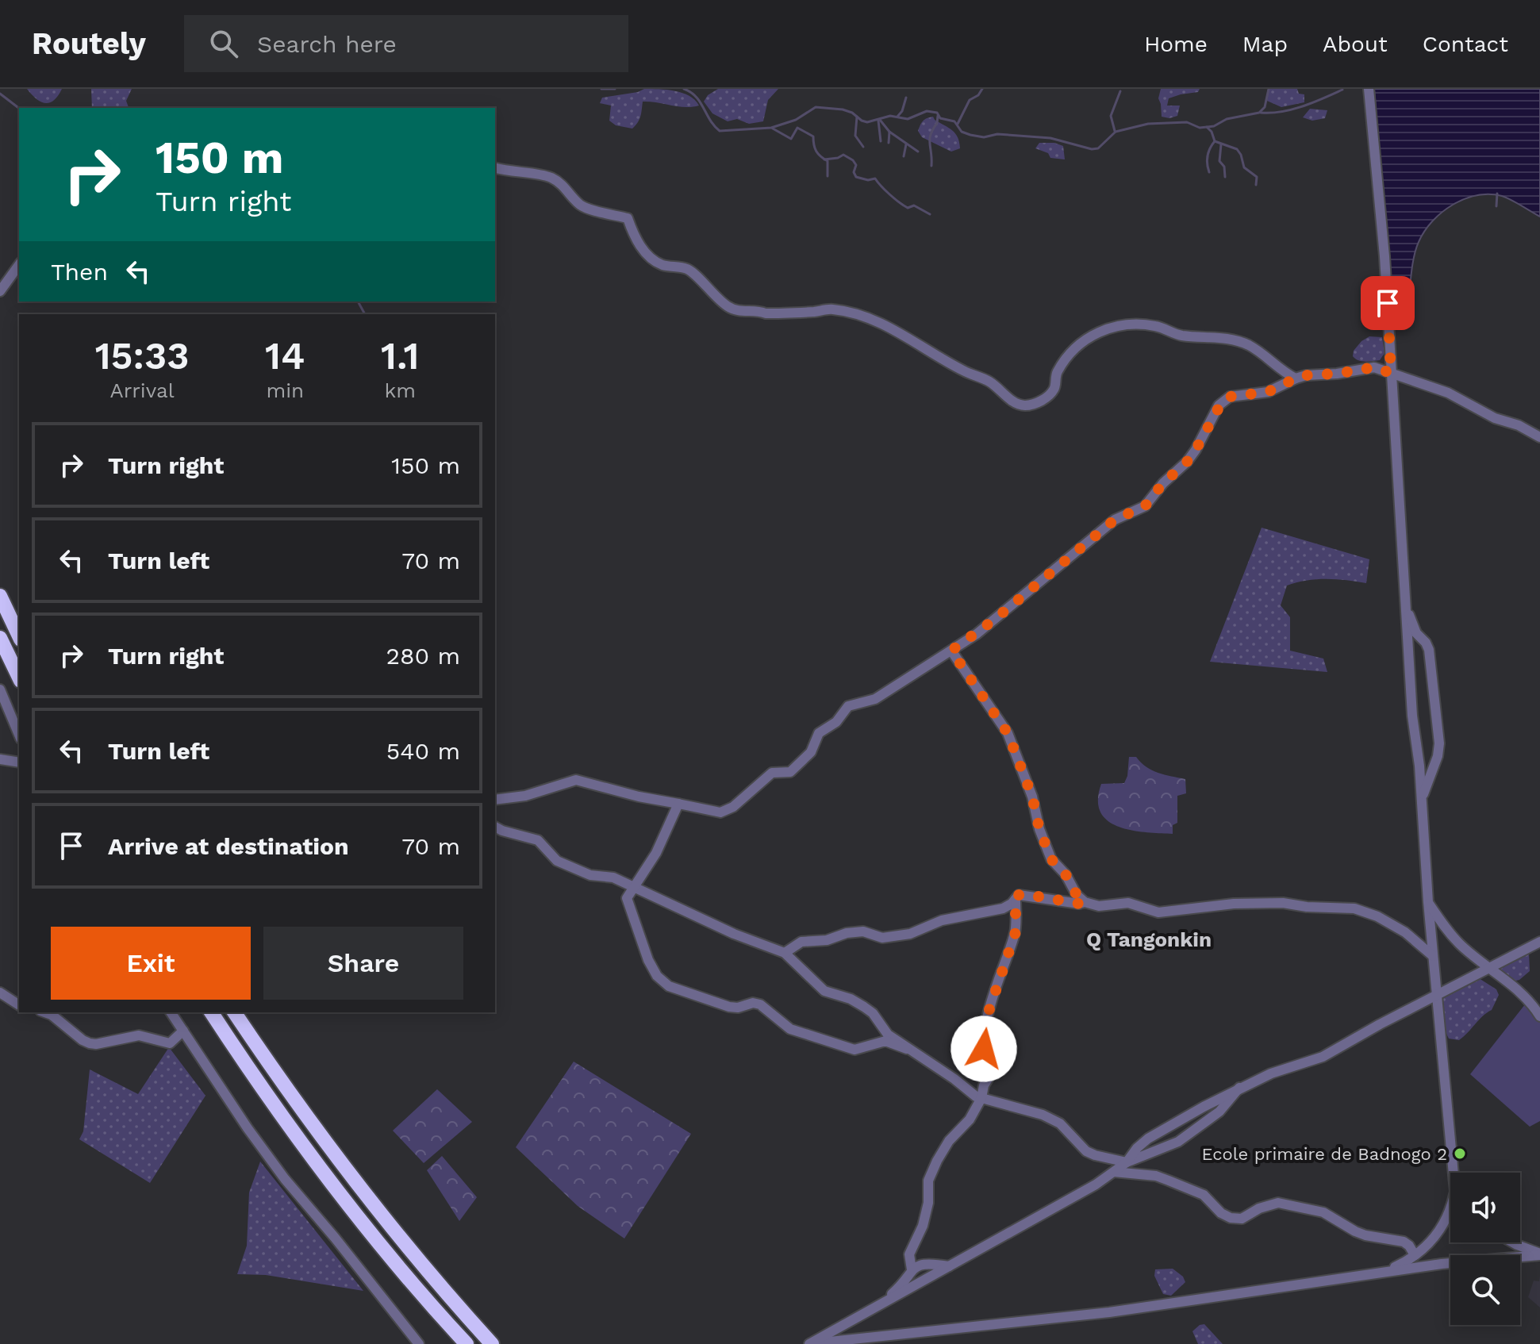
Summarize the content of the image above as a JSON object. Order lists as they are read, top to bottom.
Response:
{
  "districts": ["Q Tangonkin"],
  "places": ["Ecole primaire de Badnogo 2"],
  "page": {
    "header": "Routely",
    "search": "Search here",
    "nav": [
      "Home",
      "Map",
      "About",
      "Contact"
    ],
    "turn": ["150 m", "Turn right"],
    "then": "Then",
    "eta": [
      "15:33",
      "Arrival",
      "14",
      "min",
      "1.1",
      "km"
    ],
    "list": [
      {
        "name": "Turn right",
        "value": "150 m"
      },
      {
        "name": "Turn left",
        "value": "70 m"
      },
      {
        "name": "Turn right",
        "value": "280 m"
      },
      {
        "name": "Turn left",
        "value": "540 m"
      },
      {
        "name": "Arrive at destination",
        "value": "70 m"
      }
    ],
    "buttons": ["Exit", "Share"]
  }
}
